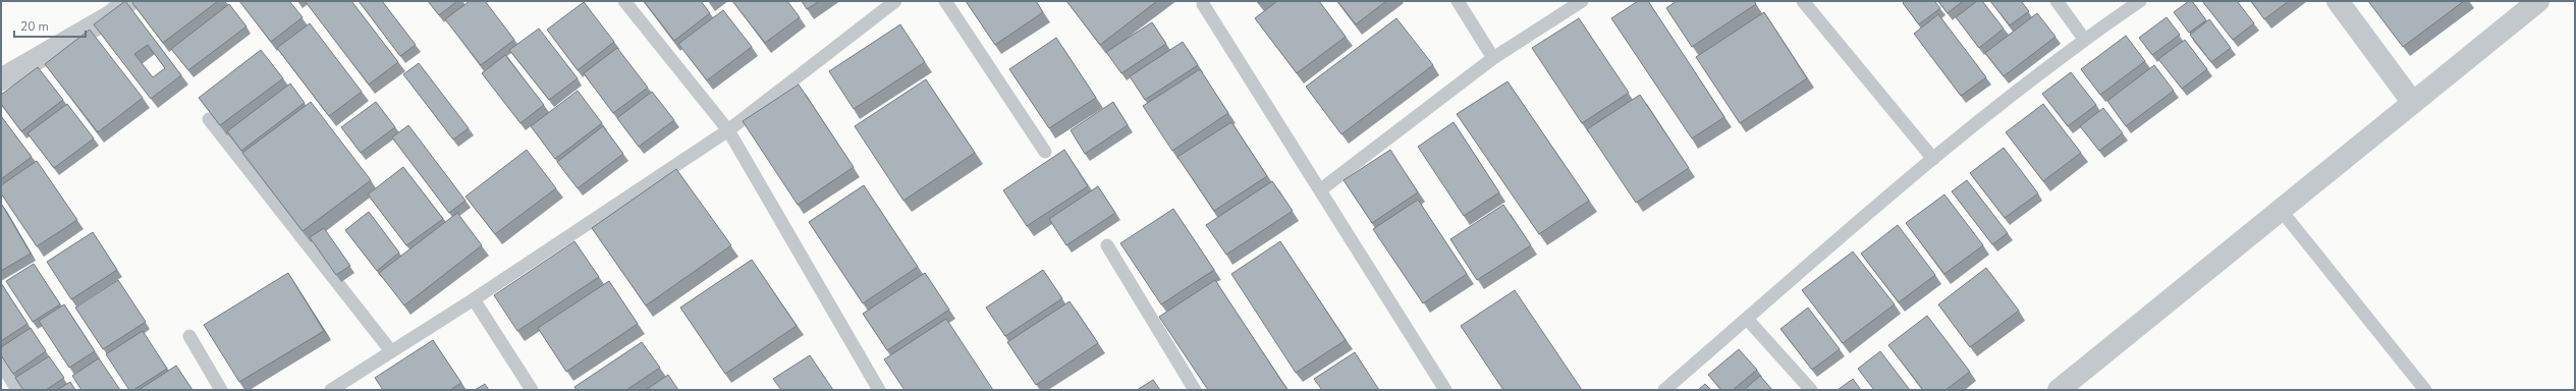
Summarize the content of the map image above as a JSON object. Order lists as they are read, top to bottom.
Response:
{
  "scale_bar": "20 m"
}
